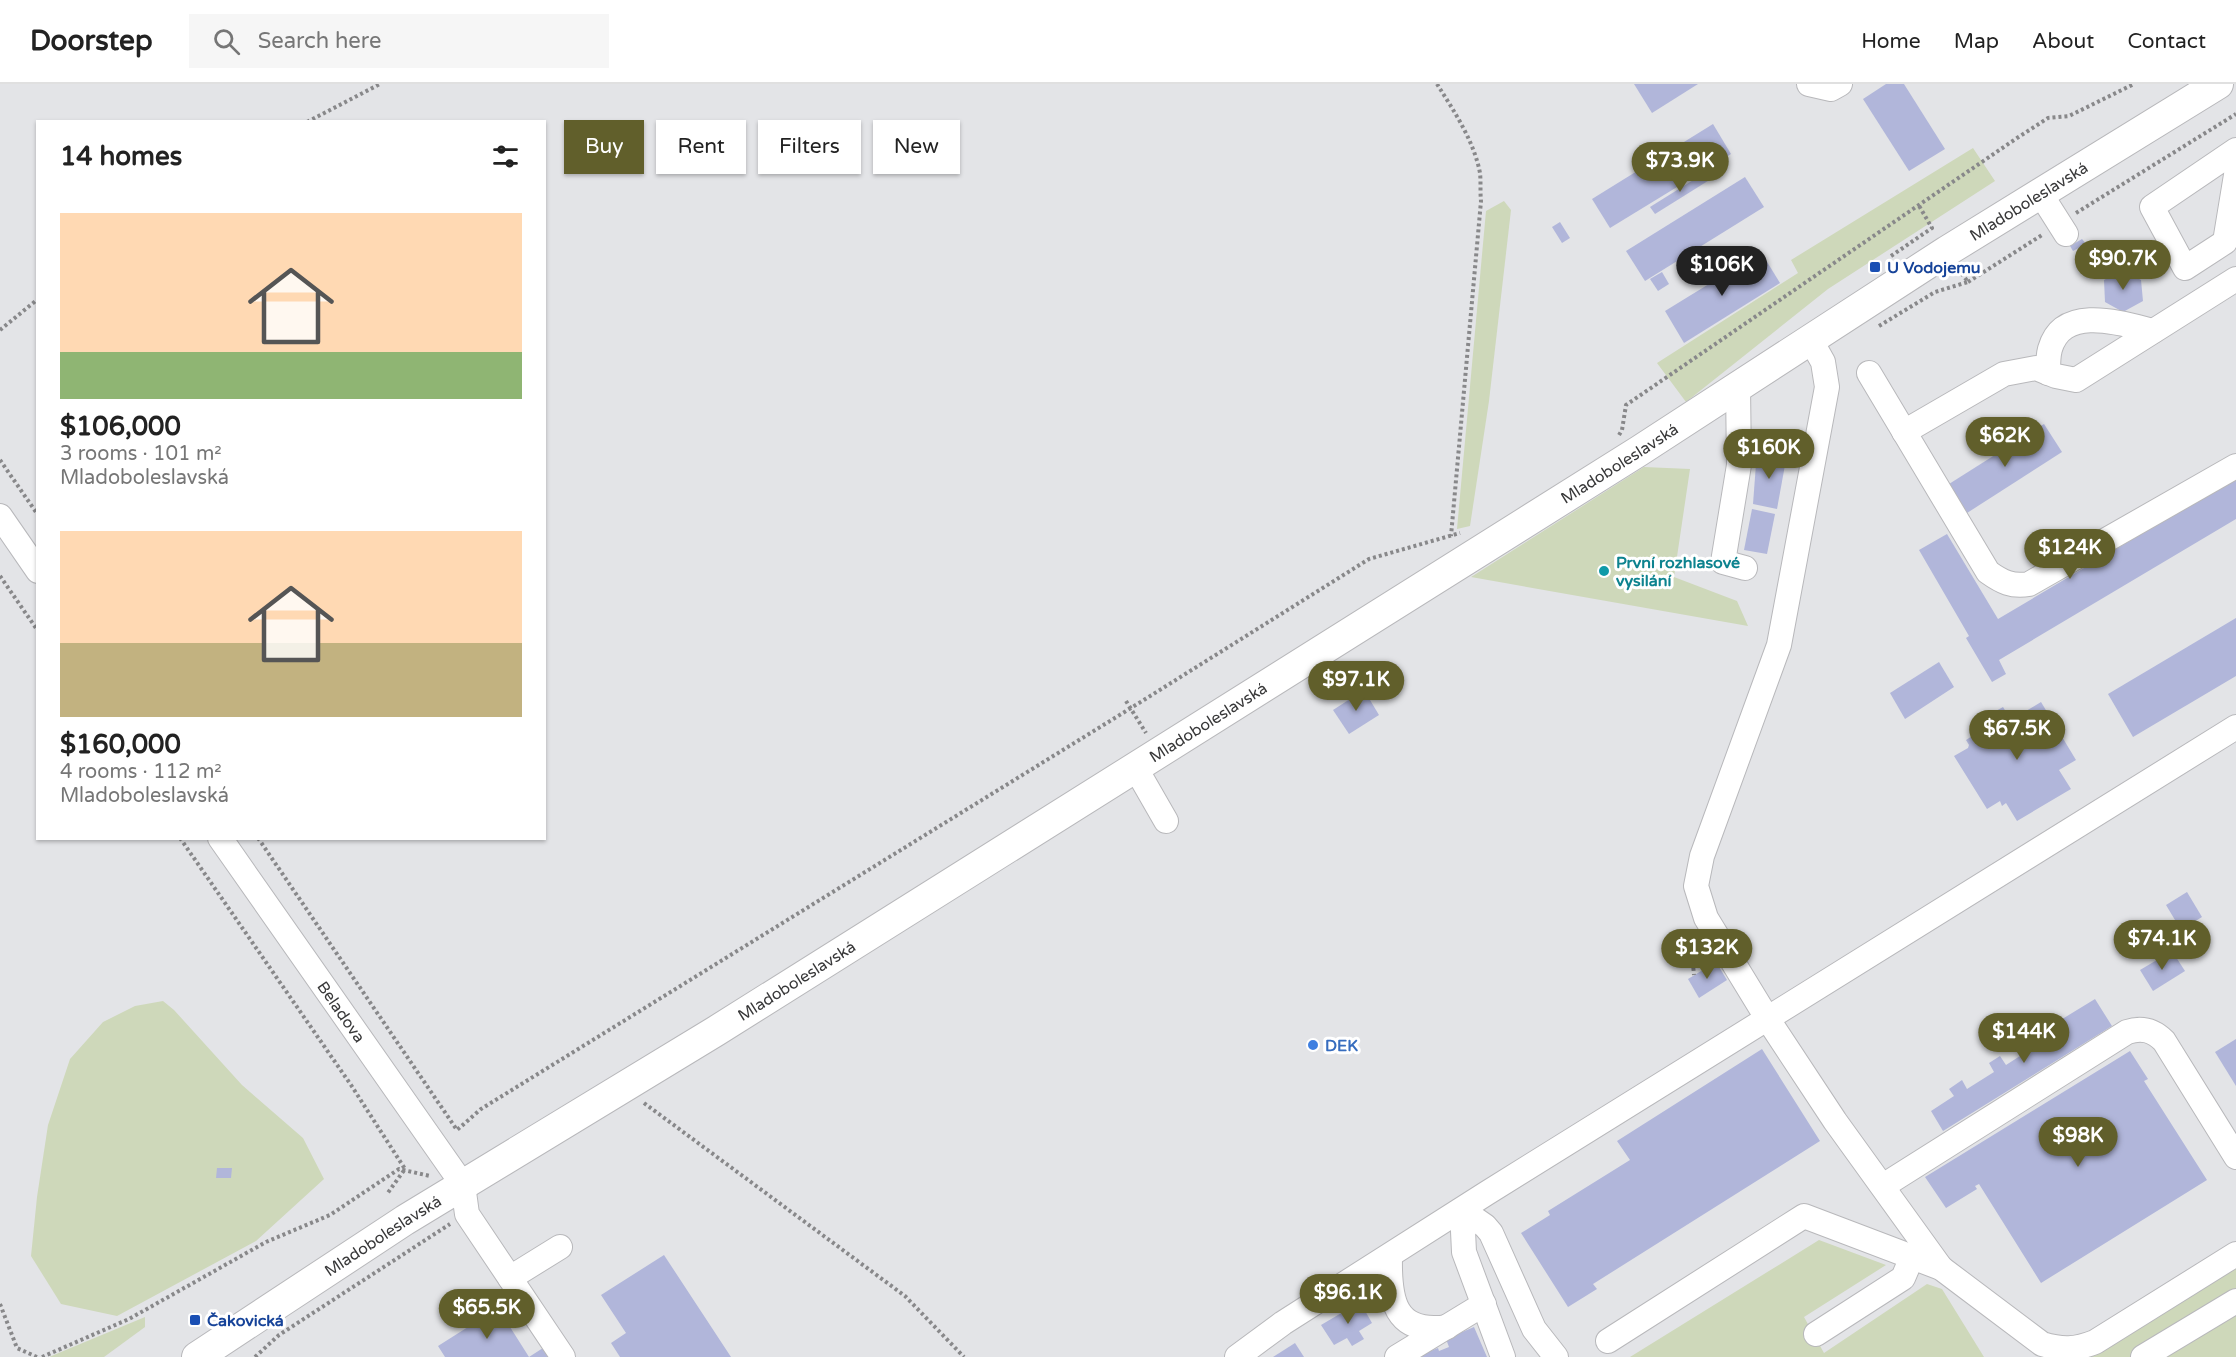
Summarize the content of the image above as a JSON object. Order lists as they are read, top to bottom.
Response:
{
  "streets": {
    "main road": ["Mladoboleslavská"],
    "street": ["Beladova"]
  },
  "crossings": [
    ["Mladoboleslavská", "Beladova"]
  ],
  "places": {
    "transit": ["U Vodojemu", "Čakovická"],
    "other": ["První rozhlasové vysilání", "DEK"]
  },
  "page": {
    "header": "Doorstep",
    "search": "Search here",
    "nav": [
      "Home",
      "Map",
      "About",
      "Contact"
    ],
    "chip": [
      "Buy",
      "Rent",
      "Filters",
      "New"
    ],
    "heading": "14 homes",
    "price": [
      "$73.9K",
      "$90.7K",
      "$106K",
      "$62K",
      "$160K",
      "$124K",
      "$97.1K",
      "$67.5K",
      "$74.1K",
      "$132K",
      "$144K",
      "$98K",
      "$96.1K",
      "$65.5K"
    ],
    "list": [
      {
        "name": "$106,000",
        "note": "3 rooms · 101 m² · Mladoboleslavská"
      },
      {
        "name": "$160,000",
        "note": "4 rooms · 112 m² · Mladoboleslavská"
      }
    ]
  }
}
